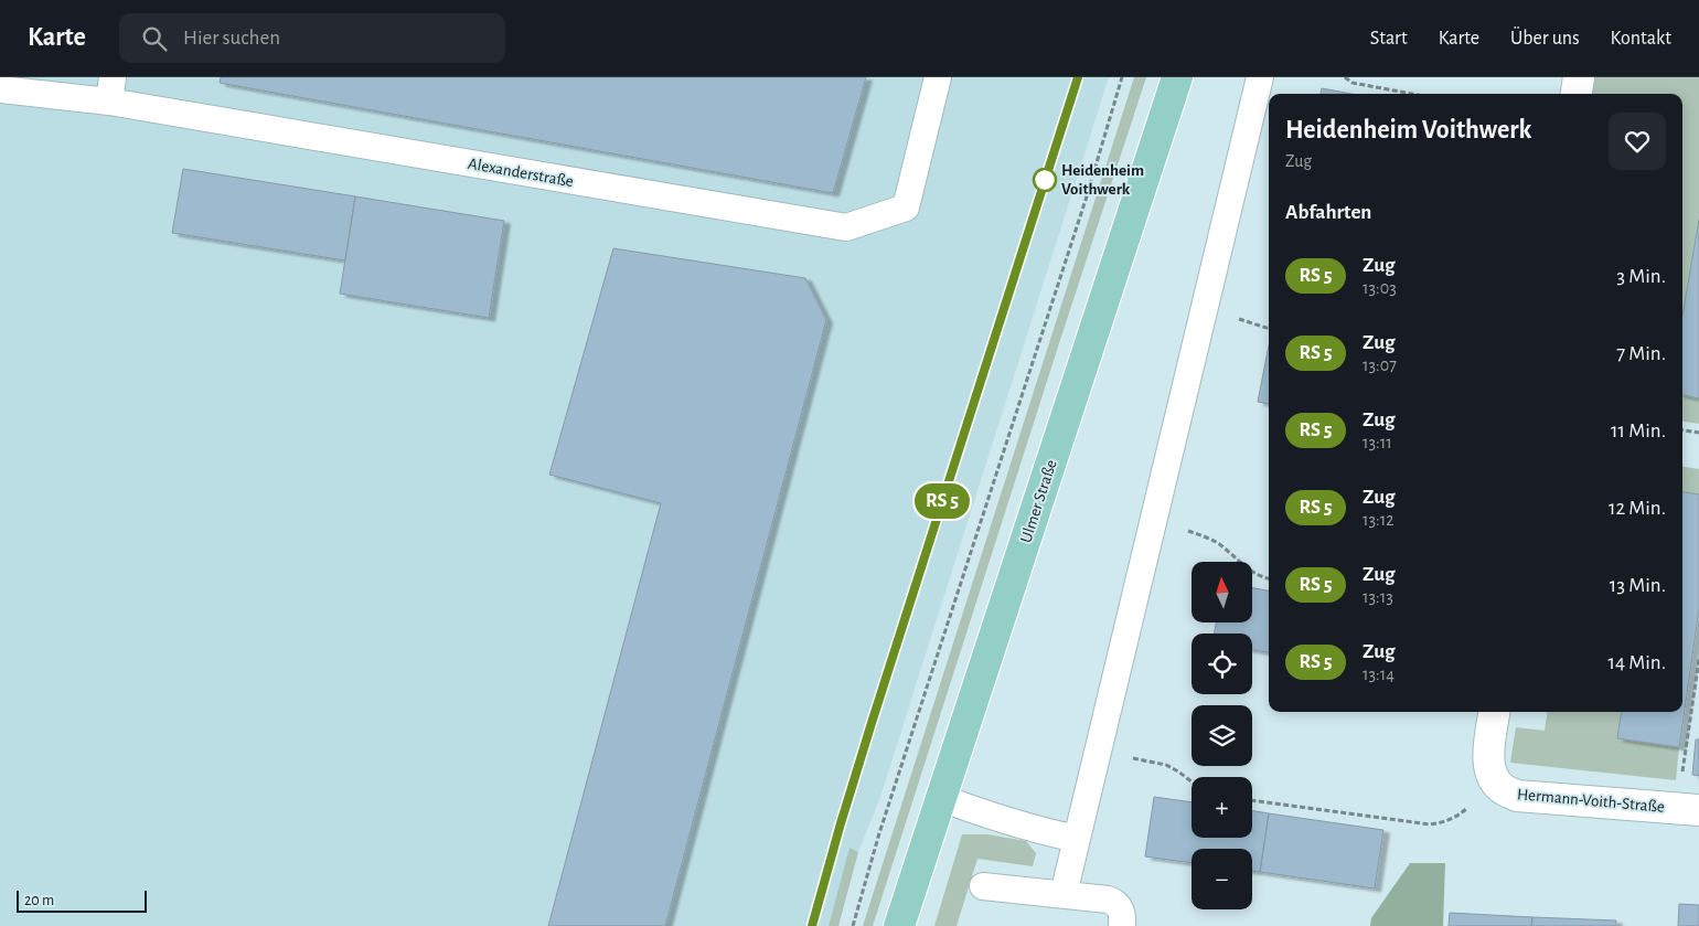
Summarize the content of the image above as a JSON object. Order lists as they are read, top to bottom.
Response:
{
  "streets": {
    "main road": ["Ulmer Straße"],
    "street": ["Hermann-Voith-Straße"],
    "lane": ["Alexanderstraße"]
  },
  "places": ["Heidenheim Voithwerk"],
  "scale_bar": "20 m",
  "north": "top",
  "page": {
    "header": "Karte",
    "search": "Hier suchen",
    "nav": [
      "Start",
      "Karte",
      "Über uns",
      "Kontakt"
    ],
    "on_map": "RS 5",
    "heading": [
      ["Heidenheim Voithwerk", "Zug"],
      "Abfahrten"
    ],
    "list": [
      {
        "mark": "RS 5",
        "name": "Zug",
        "note": "13:03",
        "value": "3 Min."
      },
      {
        "mark": "RS 5",
        "name": "Zug",
        "note": "13:07",
        "value": "7 Min."
      },
      {
        "mark": "RS 5",
        "name": "Zug",
        "note": "13:11",
        "value": "11 Min."
      },
      {
        "mark": "RS 5",
        "name": "Zug",
        "note": "13:12",
        "value": "12 Min."
      },
      {
        "mark": "RS 5",
        "name": "Zug",
        "note": "13:13",
        "value": "13 Min."
      },
      {
        "mark": "RS 5",
        "name": "Zug",
        "note": "13:14",
        "value": "14 Min."
      }
    ],
    "map_buttons": ["+", "−"],
    "scale": "20 m"
  }
}
